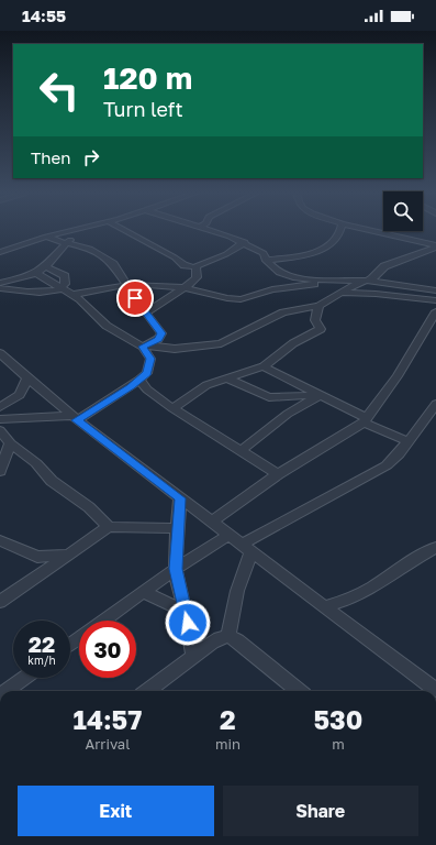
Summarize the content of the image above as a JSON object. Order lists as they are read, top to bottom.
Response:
{
  "page": {
    "status": "14:55",
    "turn": ["120 m", "Turn left"],
    "then": "Then",
    "speed": "22 km/h",
    "limit": "30",
    "eta": [
      "14:57",
      "Arrival",
      "2",
      "min",
      "530",
      "m"
    ],
    "buttons": ["Exit", "Share"]
  }
}
